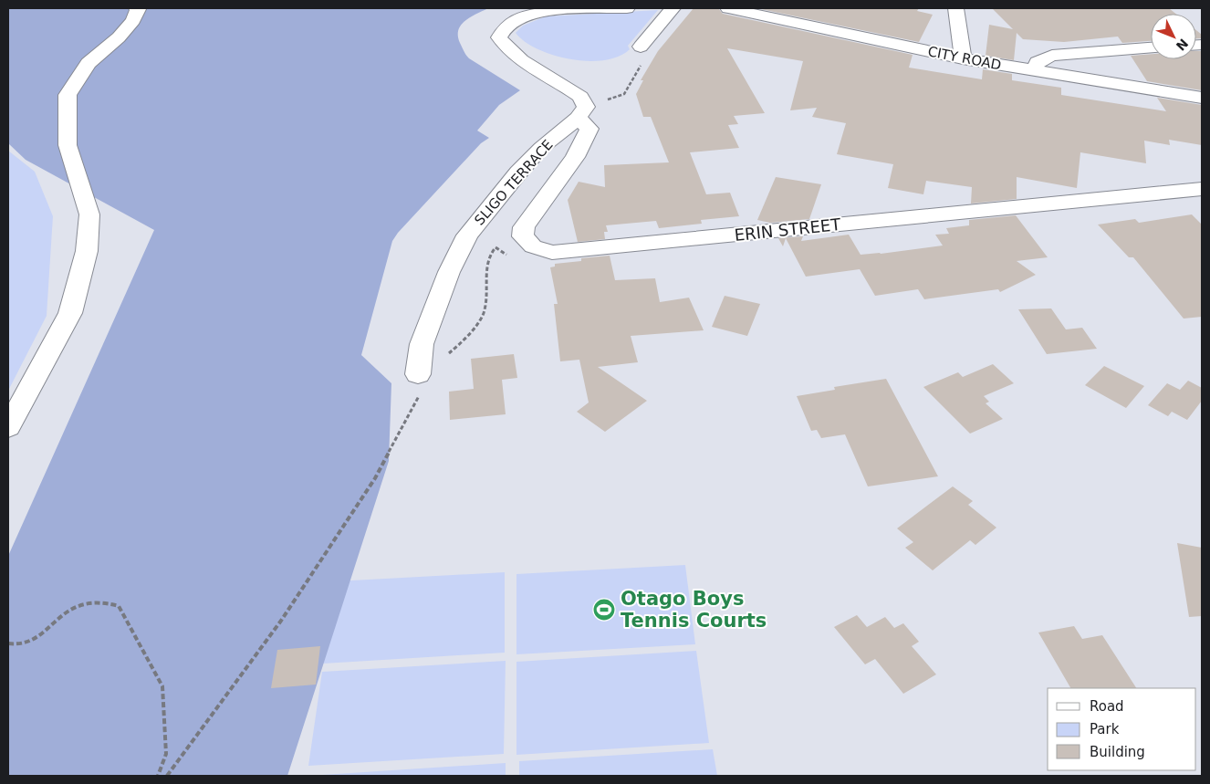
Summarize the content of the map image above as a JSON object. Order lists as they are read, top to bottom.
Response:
{
  "streets": {
    "street": ["CITY ROAD", "SLIGO TERRACE", "ERIN STREET"]
  },
  "crossings": [
    ["SLIGO TERRACE", "ERIN STREET"]
  ],
  "places": {
    "sports": ["Otago Boys Tennis Courts"]
  },
  "legend": ["Road", "Park", "Building"],
  "north": "bottom right"
}
